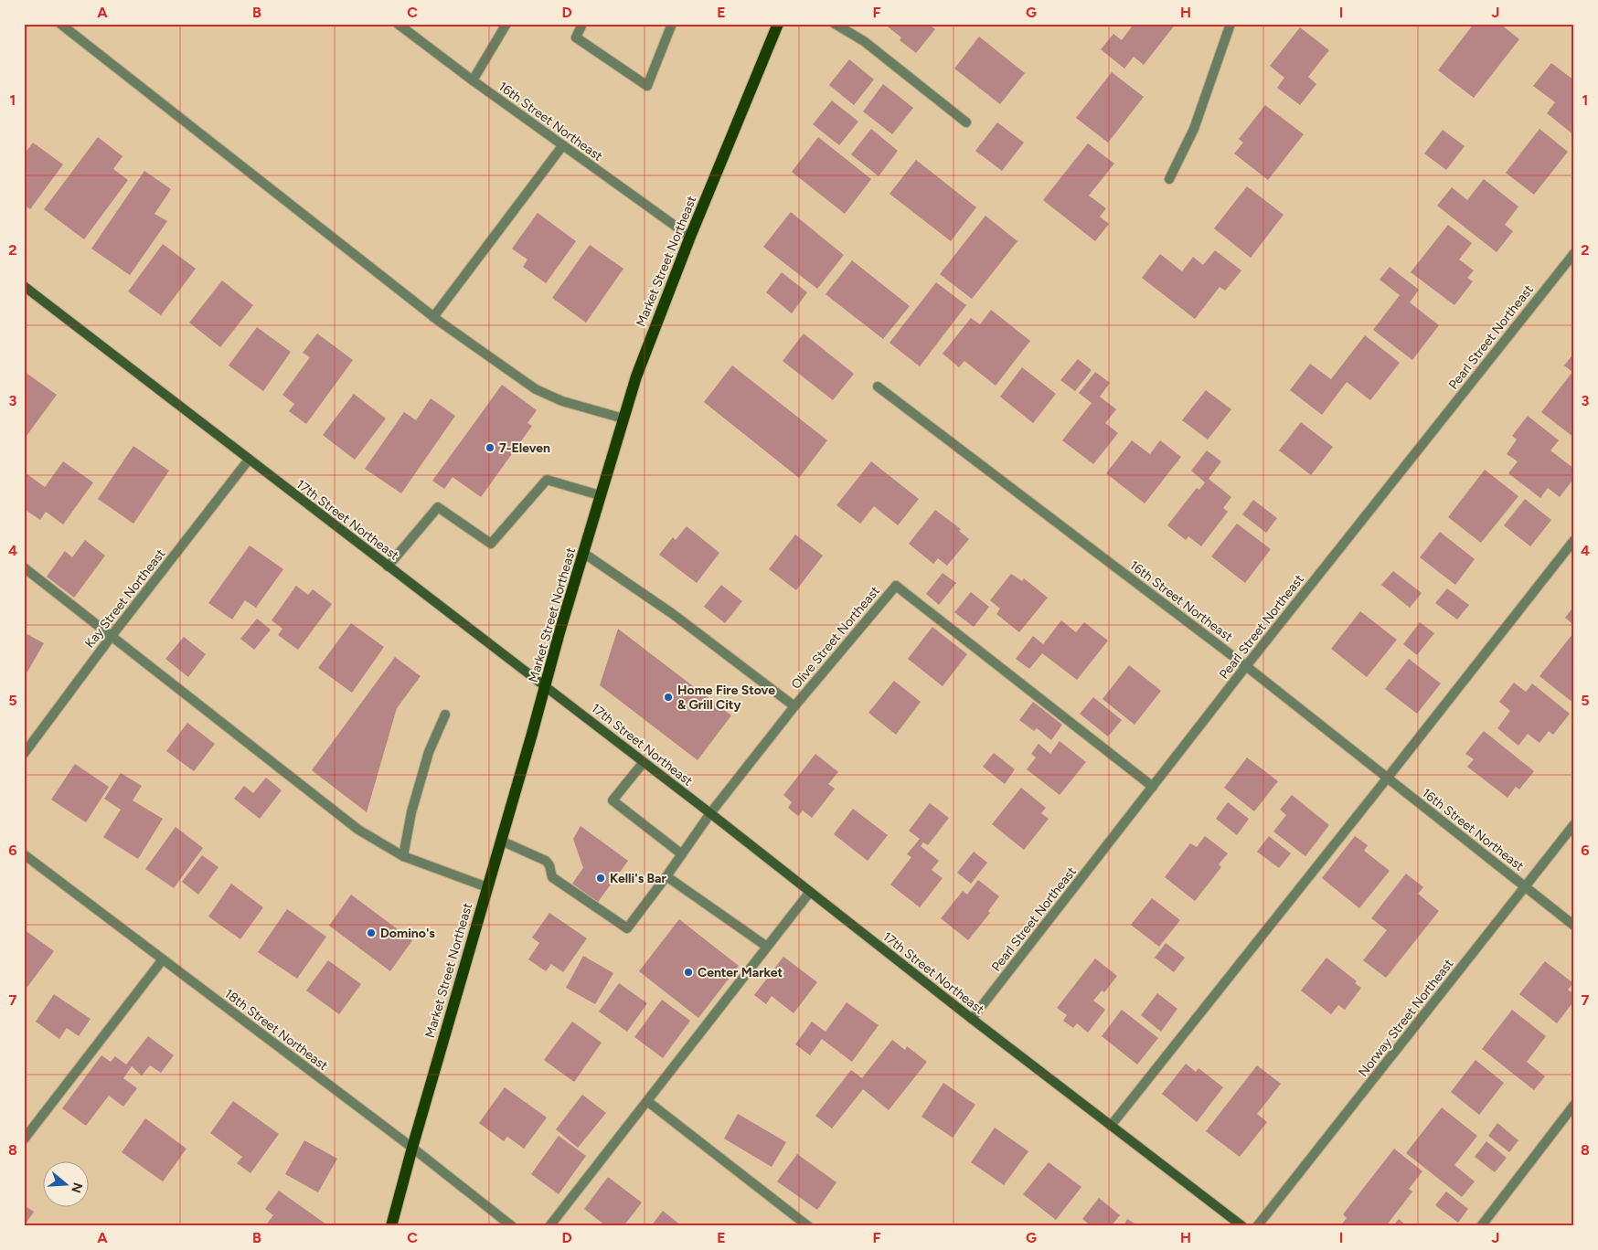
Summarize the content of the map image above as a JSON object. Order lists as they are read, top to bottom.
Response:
{
  "streets": {
    "main road": ["Market Street Northeast", "17th Street Northeast"],
    "street": [
      "16th Street Northeast",
      "Pearl Street Northeast",
      "Kay Street Northeast",
      "Olive Street Northeast",
      "Norway Street Northeast",
      "18th Street Northeast"
    ]
  },
  "crossings": [
    ["16th Street Northeast", "Market Street Northeast"],
    ["16th Street Northeast", "Pearl Street Northeast"],
    ["16th Street Northeast", "Norway Street Northeast"],
    ["Market Street Northeast", "17th Street Northeast"],
    ["Market Street Northeast", "Olive Street Northeast"],
    ["Market Street Northeast", "18th Street Northeast"],
    ["Pearl Street Northeast", "17th Street Northeast"],
    ["Pearl Street Northeast", "Olive Street Northeast"],
    ["17th Street Northeast", "Kay Street Northeast"],
    ["17th Street Northeast", "Olive Street Northeast"]
  ],
  "places": [
    "7-Eleven",
    "Home Fire Stove & Grill City",
    "Kelli's Bar",
    "Domino's",
    "Center Market"
  ],
  "north": "right",
  "grid": {
    "columns": [
      "A",
      "B",
      "C",
      "D",
      "E",
      "F",
      "G",
      "H",
      "I",
      "J"
    ],
    "rows": [
      "1",
      "2",
      "3",
      "4",
      "5",
      "6",
      "7",
      "8"
    ]
  }
}
